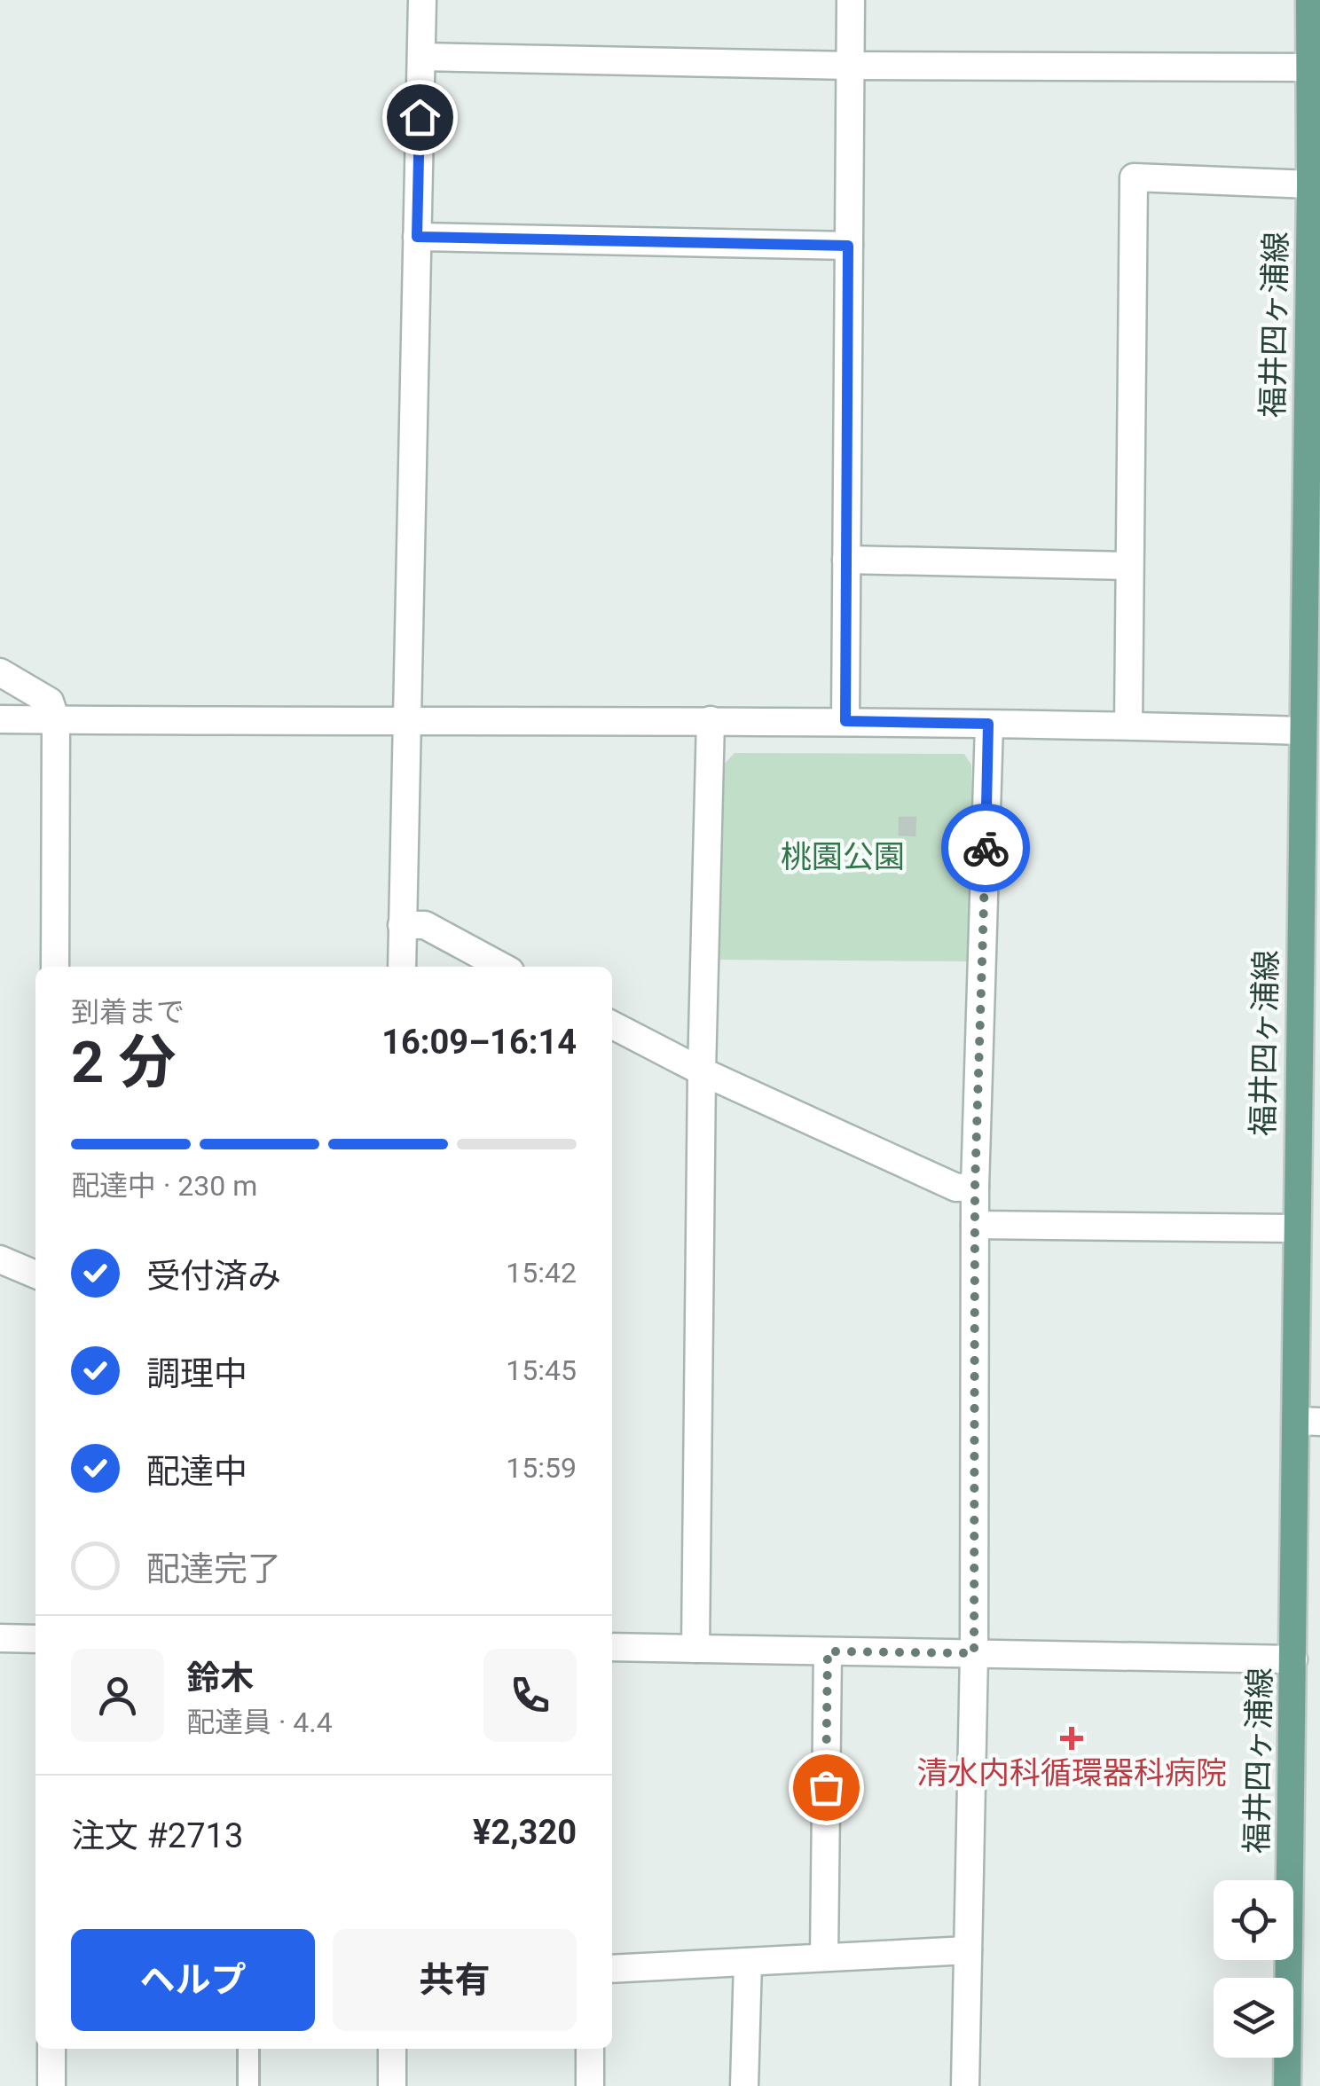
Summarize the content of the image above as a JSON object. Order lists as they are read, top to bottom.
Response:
{
  "streets": {
    "main road": ["福井四ヶ浦線"]
  },
  "parks": ["桃園公園"],
  "places": {
    "health": ["清水内科循環器科病院"]
  },
  "page": {
    "heading": ["2 分", "到着まで", "16:09–16:14"],
    "panel": [
      "鈴木",
      "配達員 · 4.4",
      "注文 #2713",
      "¥2,320"
    ],
    "bar": "配達中 · 230 m",
    "list": [
      ["受付済み", "15:42"],
      ["調理中", "15:45"],
      ["配達中", "15:59"],
      "配達完了"
    ],
    "buttons": ["ヘルプ", "共有"]
  }
}
